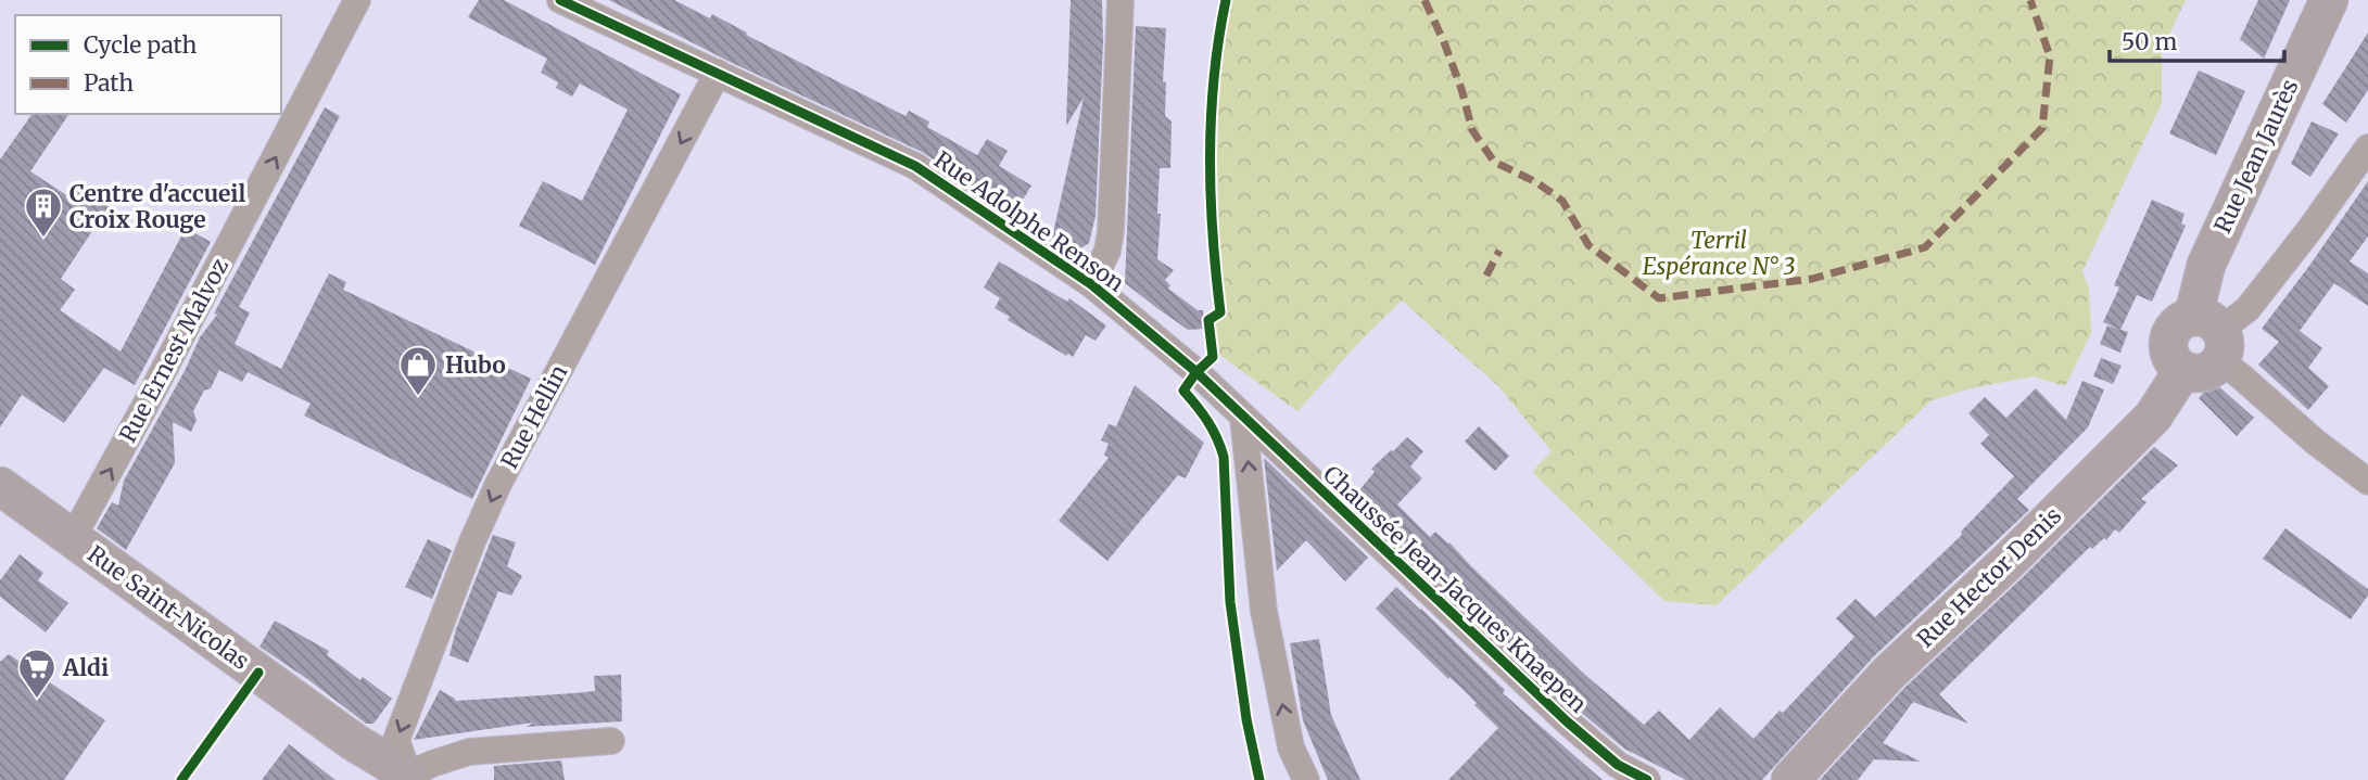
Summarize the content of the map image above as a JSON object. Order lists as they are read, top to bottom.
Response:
{
  "streets": {
    "street": [
      "Rue Jean Jaurès",
      "Rue Adolphe Renson",
      "Rue Ernest Malvoz",
      "Rue Hellin",
      "Rue Hector Denis",
      "Chaussée Jean-Jacques Knaepen",
      "Rue Saint-Nicolas"
    ]
  },
  "crossings": [
    ["Rue Jean Jaurès", "Rue Hector Denis"],
    ["Rue Adolphe Renson", "Rue Hellin"],
    ["Rue Adolphe Renson", "Chaussée Jean-Jacques Knaepen"],
    ["Rue Ernest Malvoz", "Rue Saint-Nicolas"],
    ["Rue Hellin", "Rue Saint-Nicolas"]
  ],
  "one_way": ["Rue Ernest Malvoz", "Rue Hellin"],
  "parks": ["Terril Espérance N° 3"],
  "places": {
    "building": ["Centre d'accueil Croix Rouge"],
    "shop": ["Hubo"],
    "supermarket": ["Aldi"]
  },
  "legend": ["Cycle path", "Path"],
  "scale_bar": "50 m"
}
